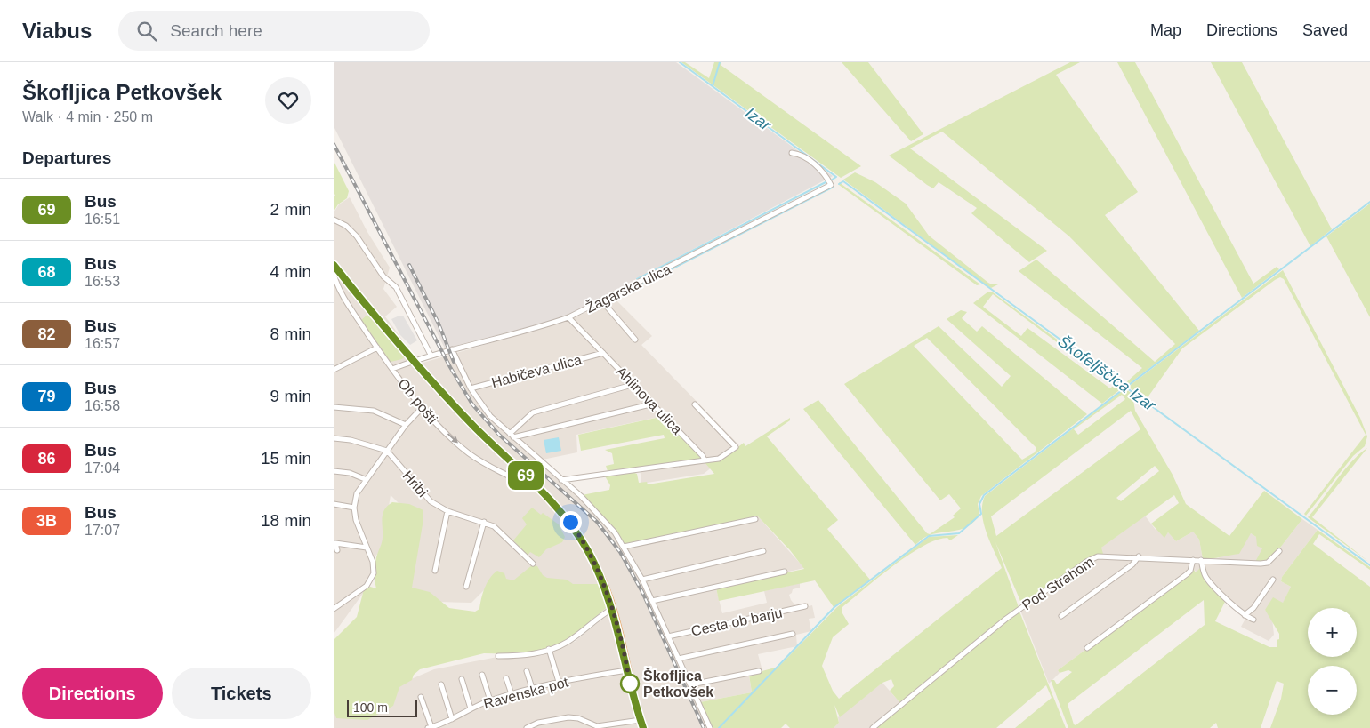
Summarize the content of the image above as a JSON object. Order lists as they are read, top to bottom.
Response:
{
  "streets": {
    "street": [
      "Žagarska ulica",
      "Habičeva ulica",
      "Ahlinova ulica",
      "Ob pošti",
      "Hribi",
      "Pod Strahom",
      "Cesta ob barju",
      "Ravenska pot"
    ]
  },
  "crossings": [
    ["Žagarska ulica", "Ahlinova ulica"],
    ["Žagarska ulica", "Ob pošti"],
    ["Habičeva ulica", "Ahlinova ulica"]
  ],
  "water": ["Izar", "Škofeljščica Izar"],
  "places": ["Škofljica Petkovšek"],
  "lines": ["bus line 69"],
  "scale_bar": "100 m",
  "page": {
    "header": "Viabus",
    "search": "Search here",
    "nav": ["Map", "Directions", "Saved"],
    "heading": [
      ["Škofljica Petkovšek", "Walk · 4 min · 250 m"],
      "Departures"
    ],
    "on_map": "69",
    "list": [
      {
        "mark": "69",
        "name": "Bus",
        "note": "16:51",
        "value": "2 min"
      },
      {
        "mark": "68",
        "name": "Bus",
        "note": "16:53",
        "value": "4 min"
      },
      {
        "mark": "82",
        "name": "Bus",
        "note": "16:57",
        "value": "8 min"
      },
      {
        "mark": "79",
        "name": "Bus",
        "note": "16:58",
        "value": "9 min"
      },
      {
        "mark": "86",
        "name": "Bus",
        "note": "17:04",
        "value": "15 min"
      },
      {
        "mark": "3B",
        "name": "Bus",
        "note": "17:07",
        "value": "18 min"
      }
    ],
    "map_buttons": ["+", "−"],
    "buttons": ["Directions", "Tickets"],
    "scale": "100 m"
  }
}
